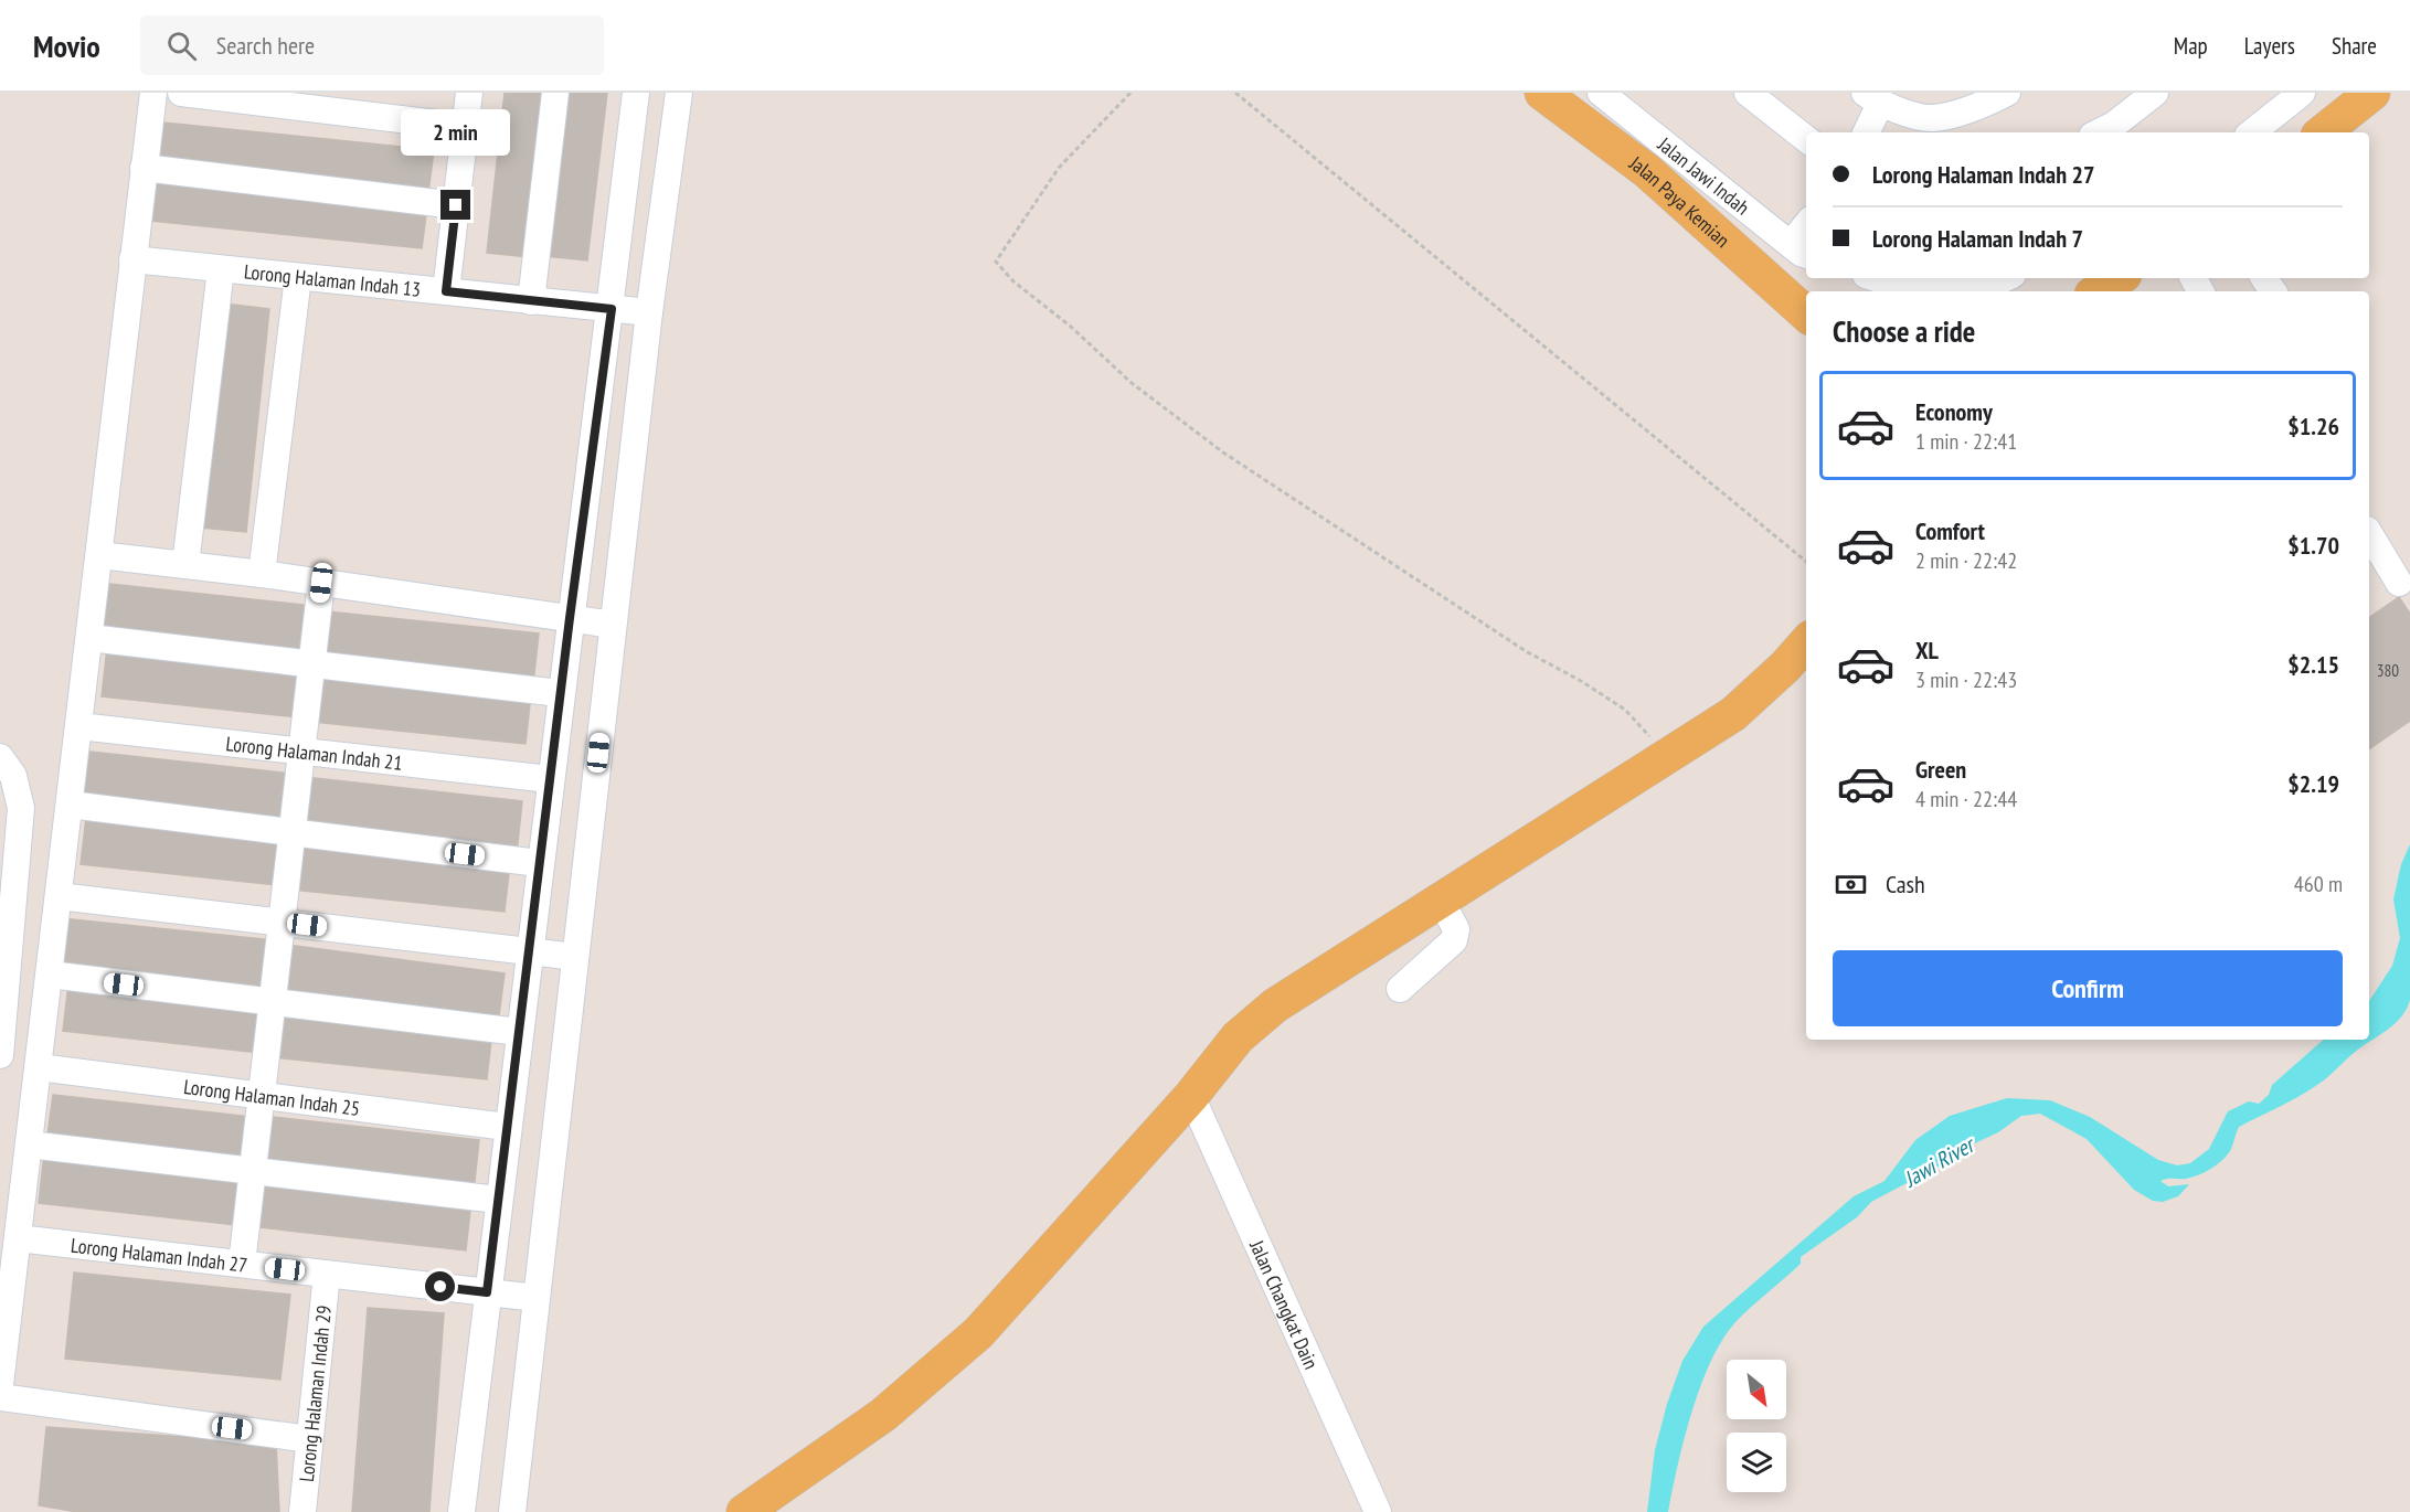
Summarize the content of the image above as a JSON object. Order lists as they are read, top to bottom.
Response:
{
  "streets": {
    "main road": ["Jalan Paya Kemian"],
    "street": [
      "Jalan Jawi Indah",
      "Lorong Halaman Indah 13",
      "Lorong Halaman Indah 21",
      "Lorong Halaman Indah 25",
      "Lorong Halaman Indah 27",
      "Jalan Changkat Dain",
      "Lorong Halaman Indah 29"
    ]
  },
  "crossings": [
    ["Lorong Halaman Indah 27", "Lorong Halaman Indah 29"]
  ],
  "water": ["Jawi River"],
  "house_numbers": ["380"],
  "north": "bottom right",
  "page": {
    "header": "Movio",
    "search": "Search here",
    "nav": ["Map", "Layers", "Share"],
    "bubble": "2 min",
    "banner": ["Lorong Halaman Indah 27", "Lorong Halaman Indah 7"],
    "heading": "Choose a ride",
    "list": [
      {
        "name": "Economy",
        "note": "1 min · 22:41",
        "value": "$1.26"
      },
      {
        "name": "Comfort",
        "note": "2 min · 22:42",
        "value": "$1.70"
      },
      {
        "name": "XL",
        "note": "3 min · 22:43",
        "value": "$2.15"
      },
      {
        "name": "Green",
        "note": "4 min · 22:44",
        "value": "$2.19"
      }
    ],
    "pay": ["Cash", "460 m"],
    "buttons": "Confirm"
  }
}
